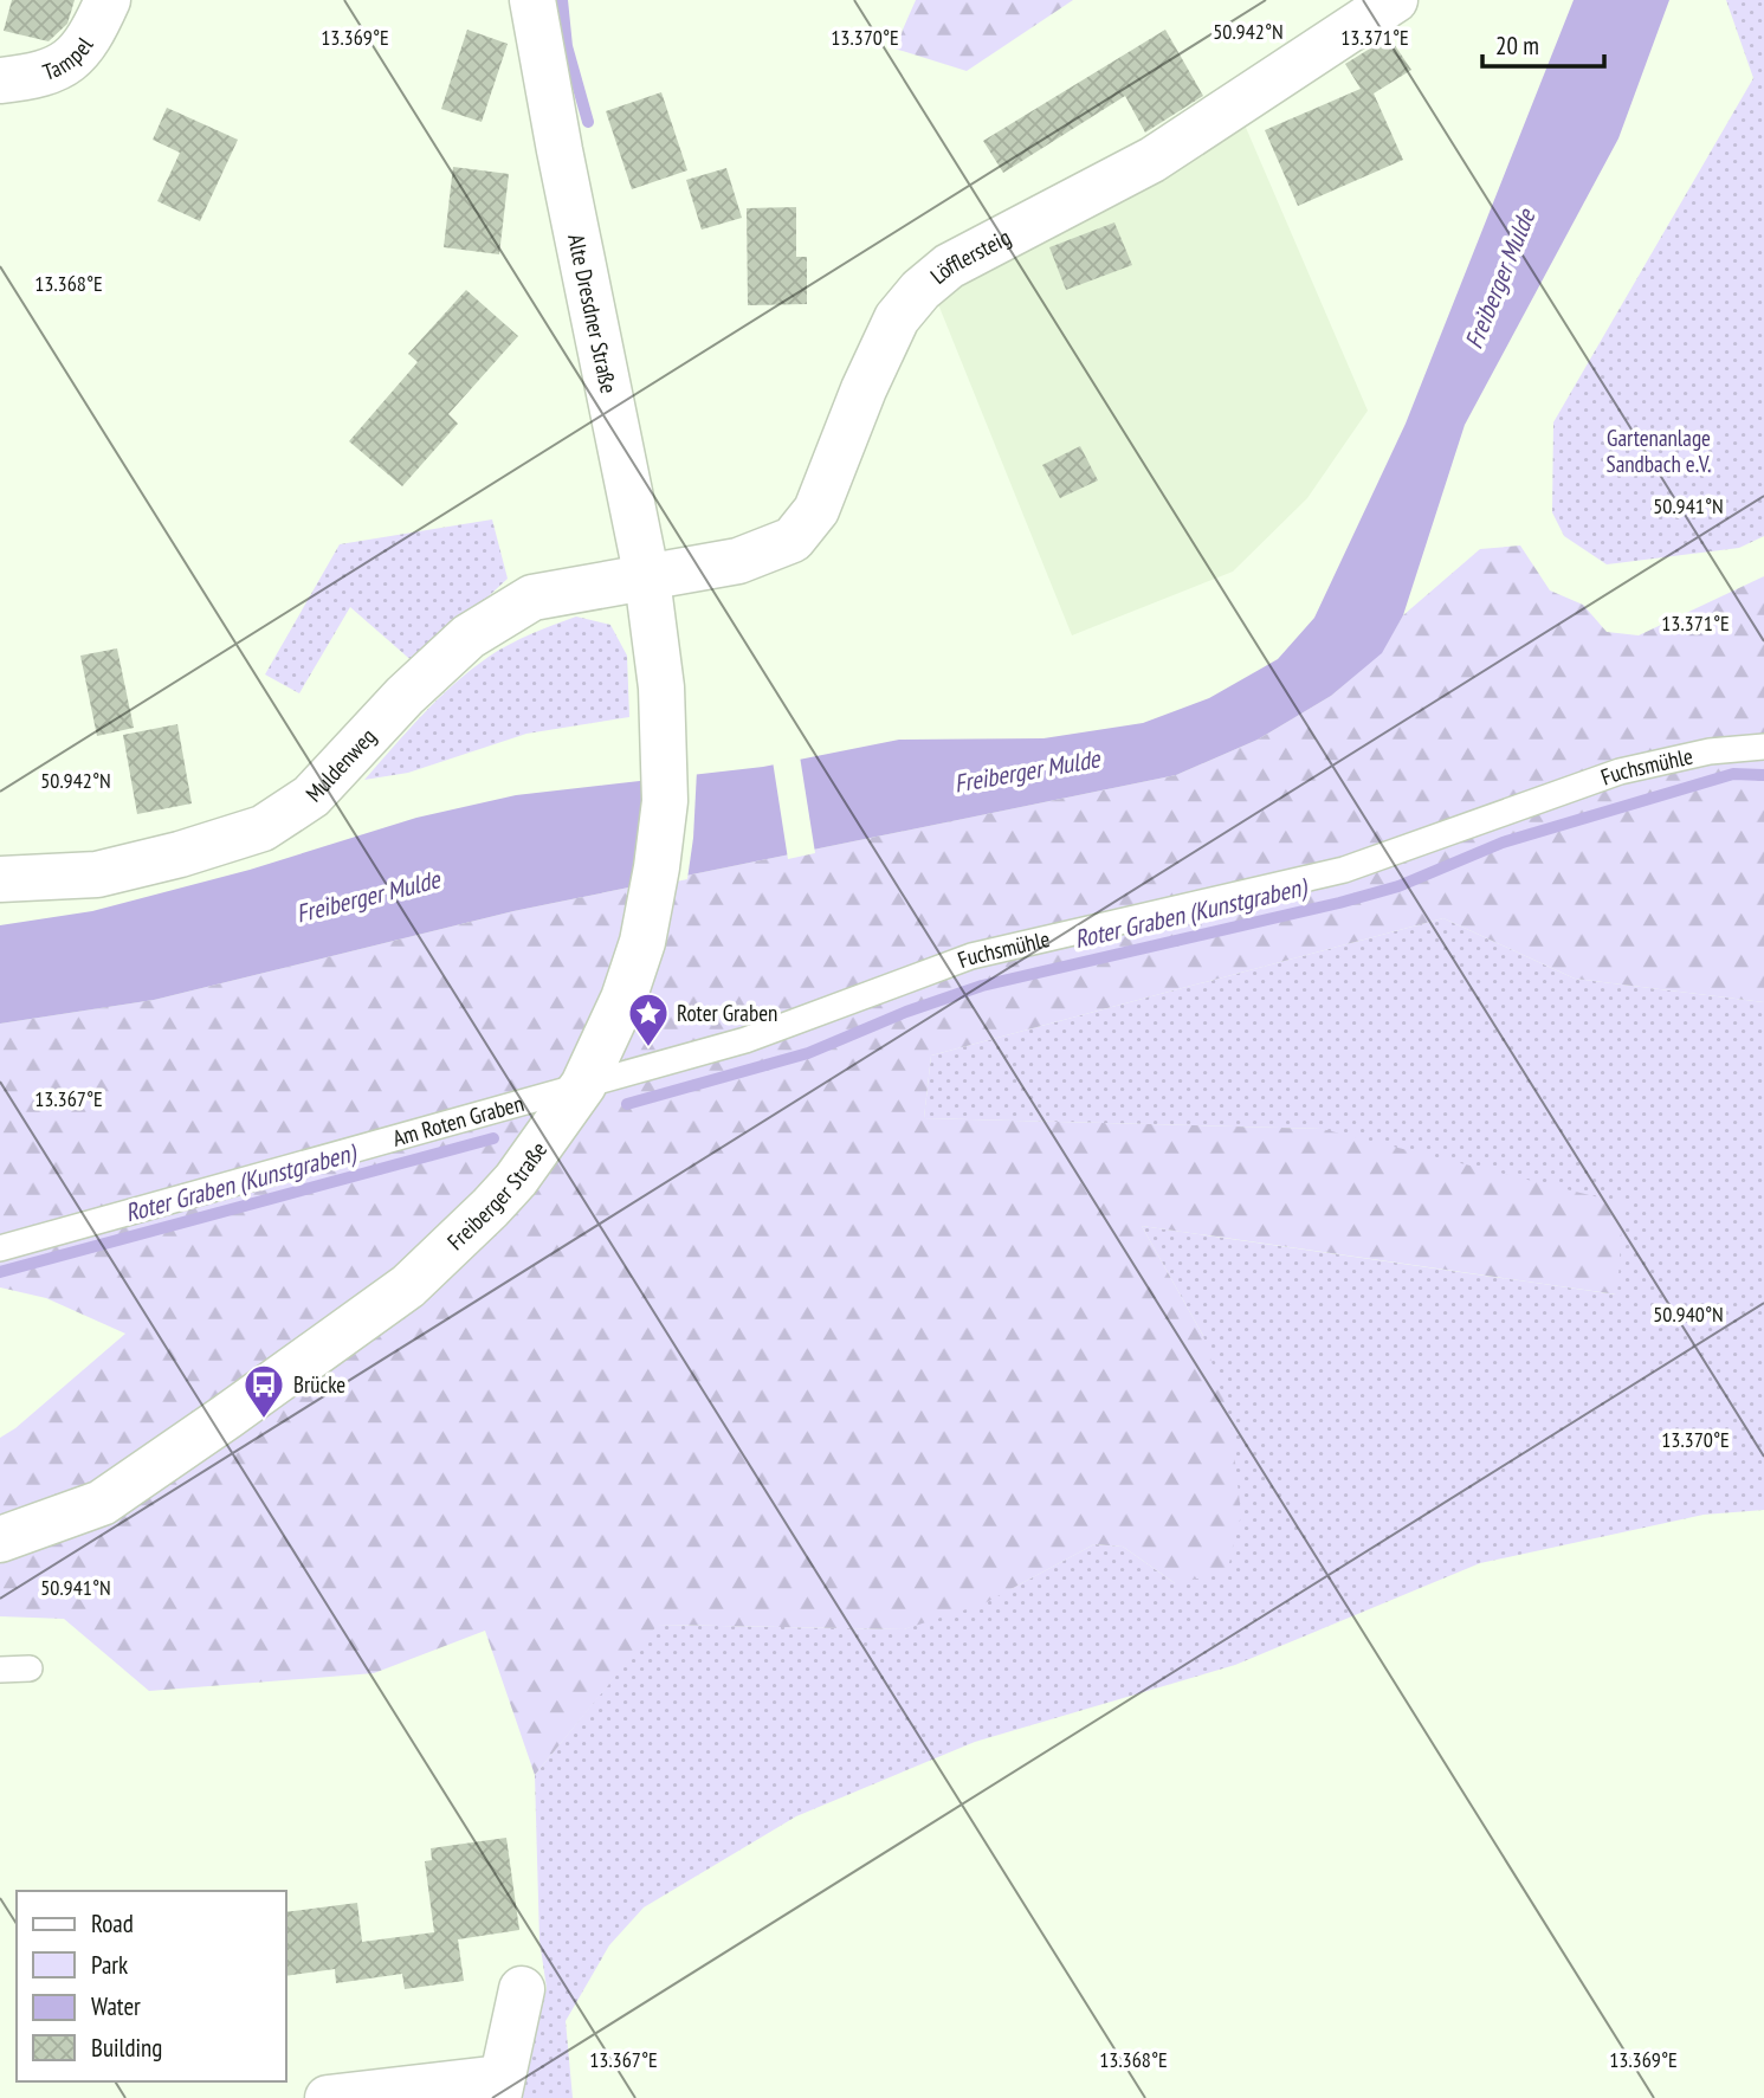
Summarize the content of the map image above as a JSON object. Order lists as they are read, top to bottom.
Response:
{
  "streets": {
    "street": [
      "Tampel",
      "Löfflersteig",
      "Alte Dresdner Straße",
      "Muldenweg",
      "Freiberger Straße"
    ],
    "lane": ["Fuchsmühle", "Am Roten Graben"]
  },
  "crossings": [
    ["Löfflersteig", "Alte Dresdner Straße"],
    ["Löfflersteig", "Muldenweg"],
    ["Alte Dresdner Straße", "Muldenweg"],
    ["Alte Dresdner Straße", "Freiberger Straße"],
    ["Fuchsmühle", "Am Roten Graben"],
    ["Fuchsmühle", "Freiberger Straße"],
    ["Am Roten Graben", "Freiberger Straße"]
  ],
  "water": ["Freiberger Mulde", "Roter Graben (Kunstgraben)"],
  "parks": ["Gartenanlage Sandbach e.V."],
  "places": {
    "place": ["Roter Graben"],
    "bus stop": ["Brücke"]
  },
  "legend": [
    "Road",
    "Park",
    "Water",
    "Building"
  ],
  "scale_bar": "20 m",
  "coordinates": [
    "50.942°N",
    "13.369°E",
    "13.370°E",
    "13.371°E",
    "13.368°E",
    "50.941°N",
    "13.367°E",
    "50.940°N"
  ]
}
